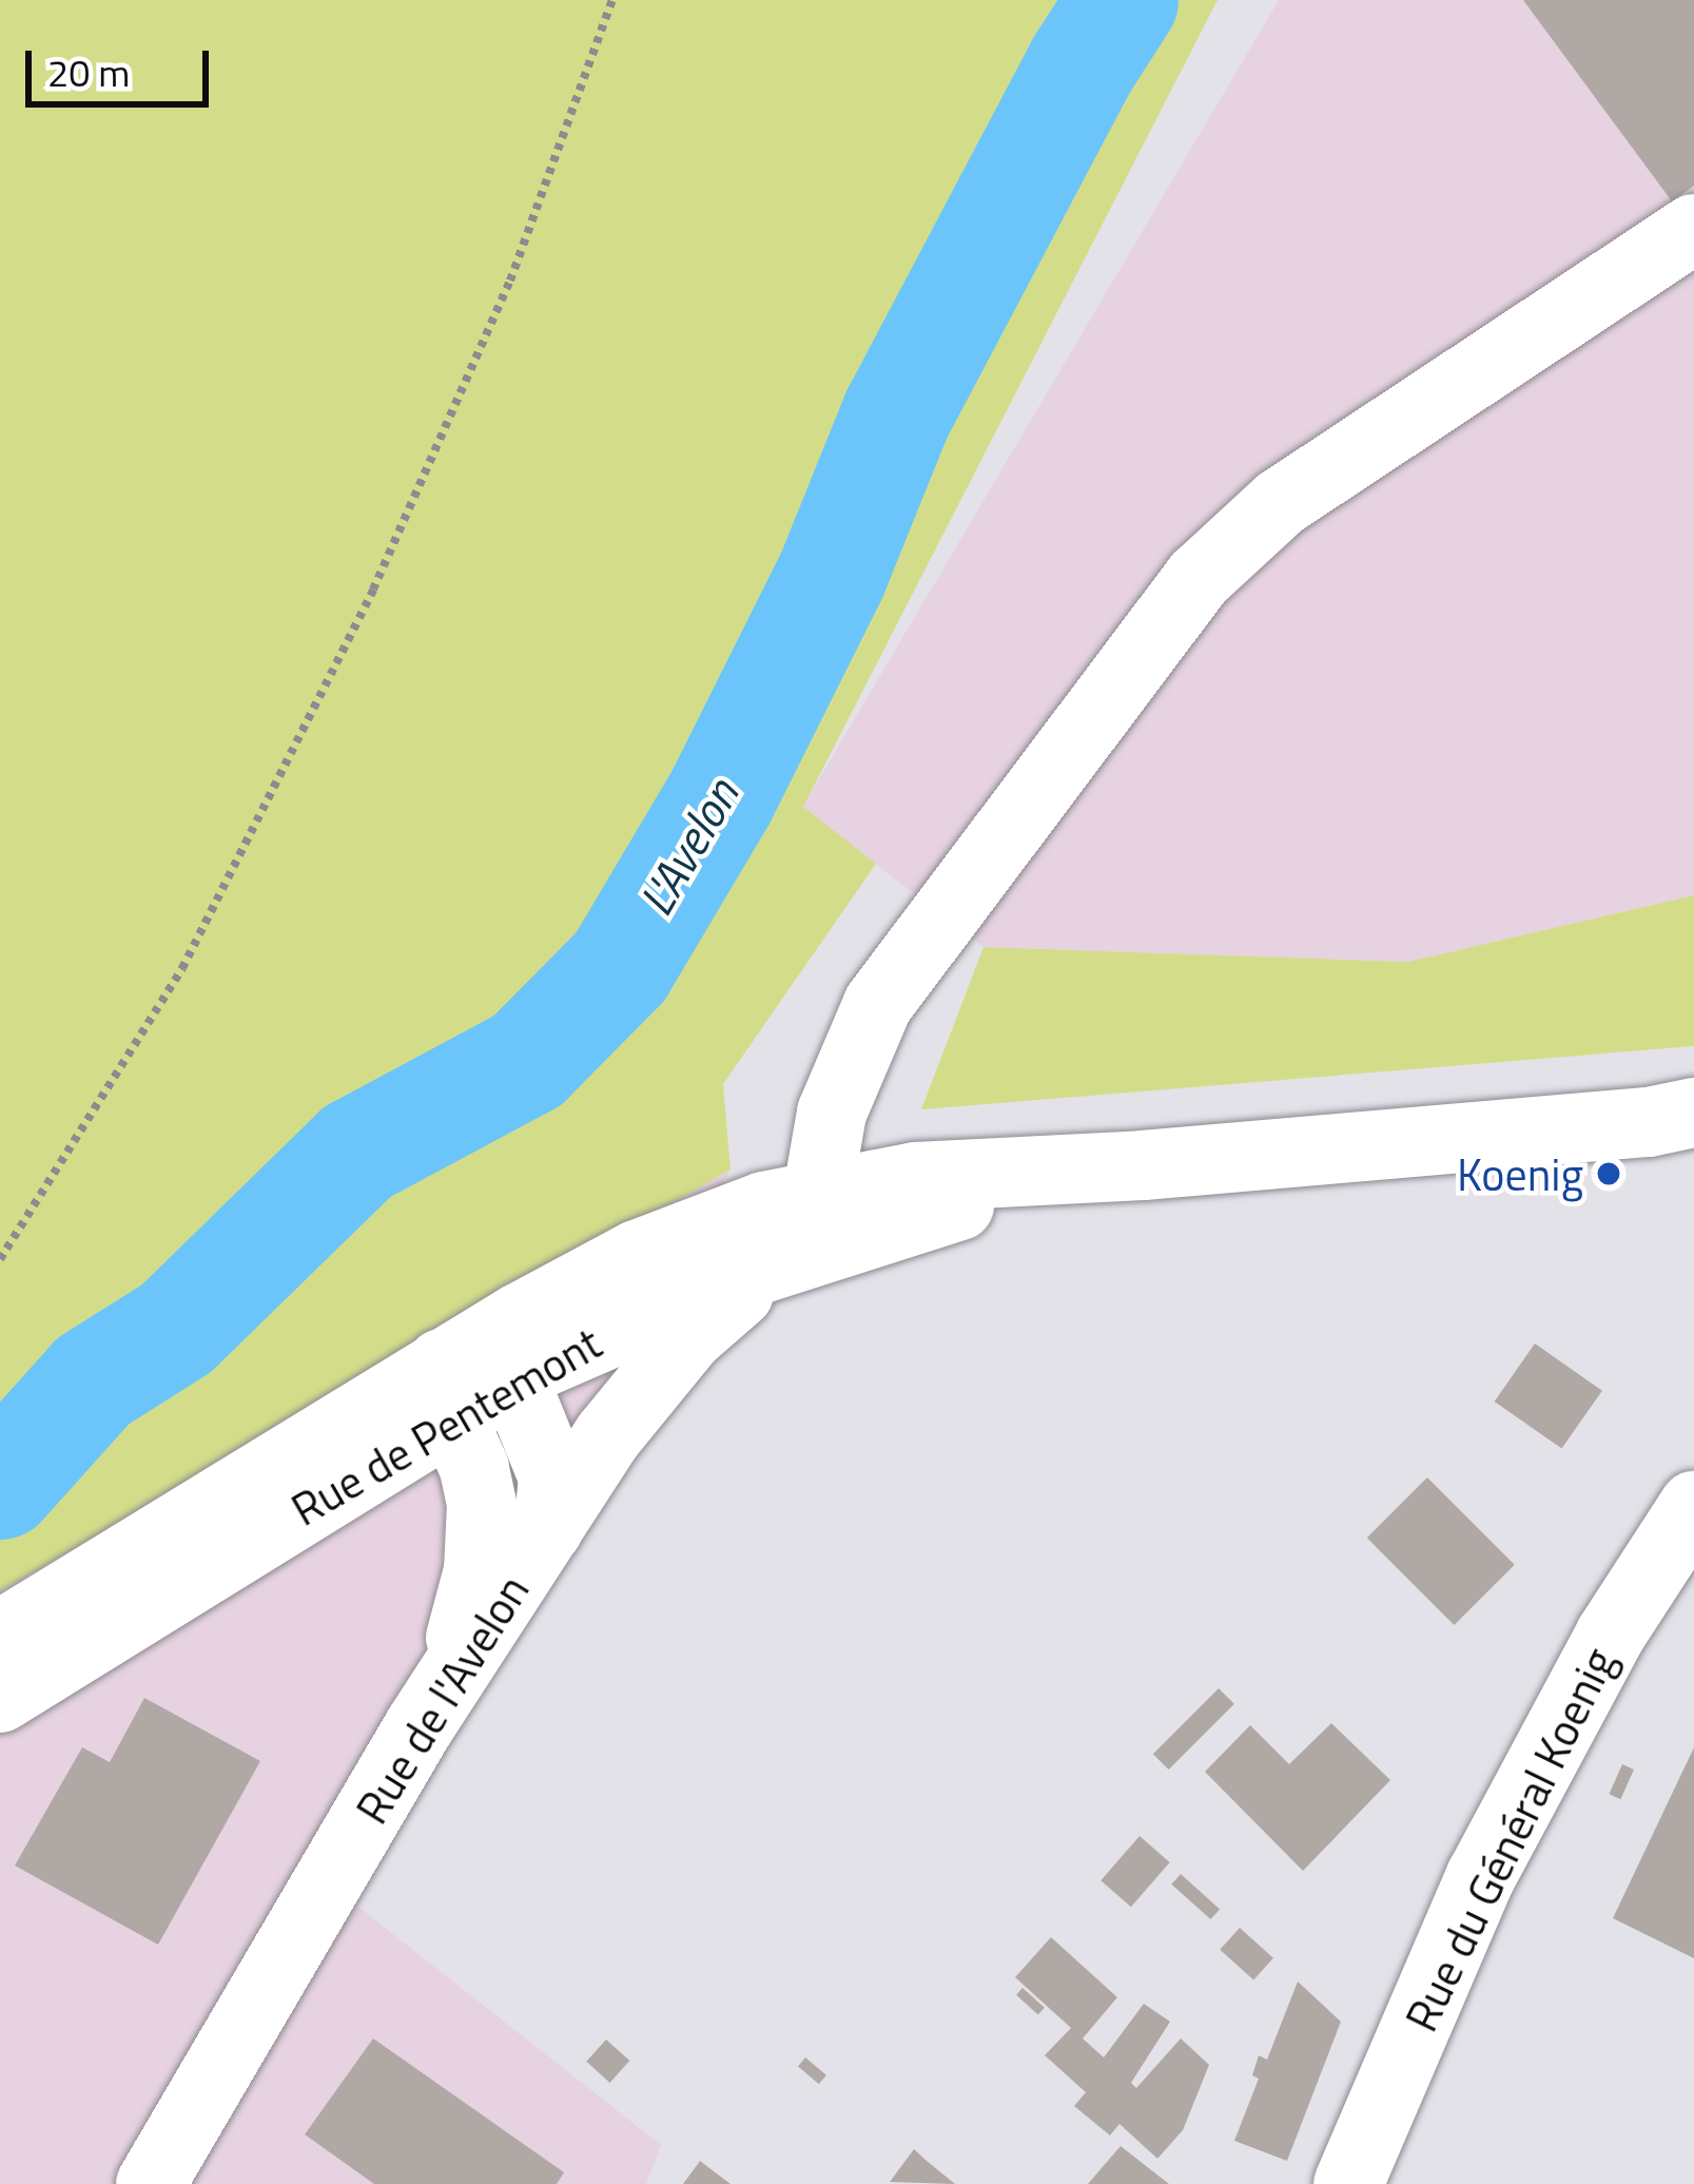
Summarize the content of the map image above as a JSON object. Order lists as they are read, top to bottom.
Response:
{
  "streets": {
    "street": ["Rue de Pentemont", "Rue de l'Avelon", "Rue du Général Koenig"]
  },
  "crossings": [
    ["Rue de Pentemont", "Rue de l'Avelon"]
  ],
  "water": ["L'Avelon"],
  "places": ["Koenig"],
  "scale_bar": "20 m"
}
